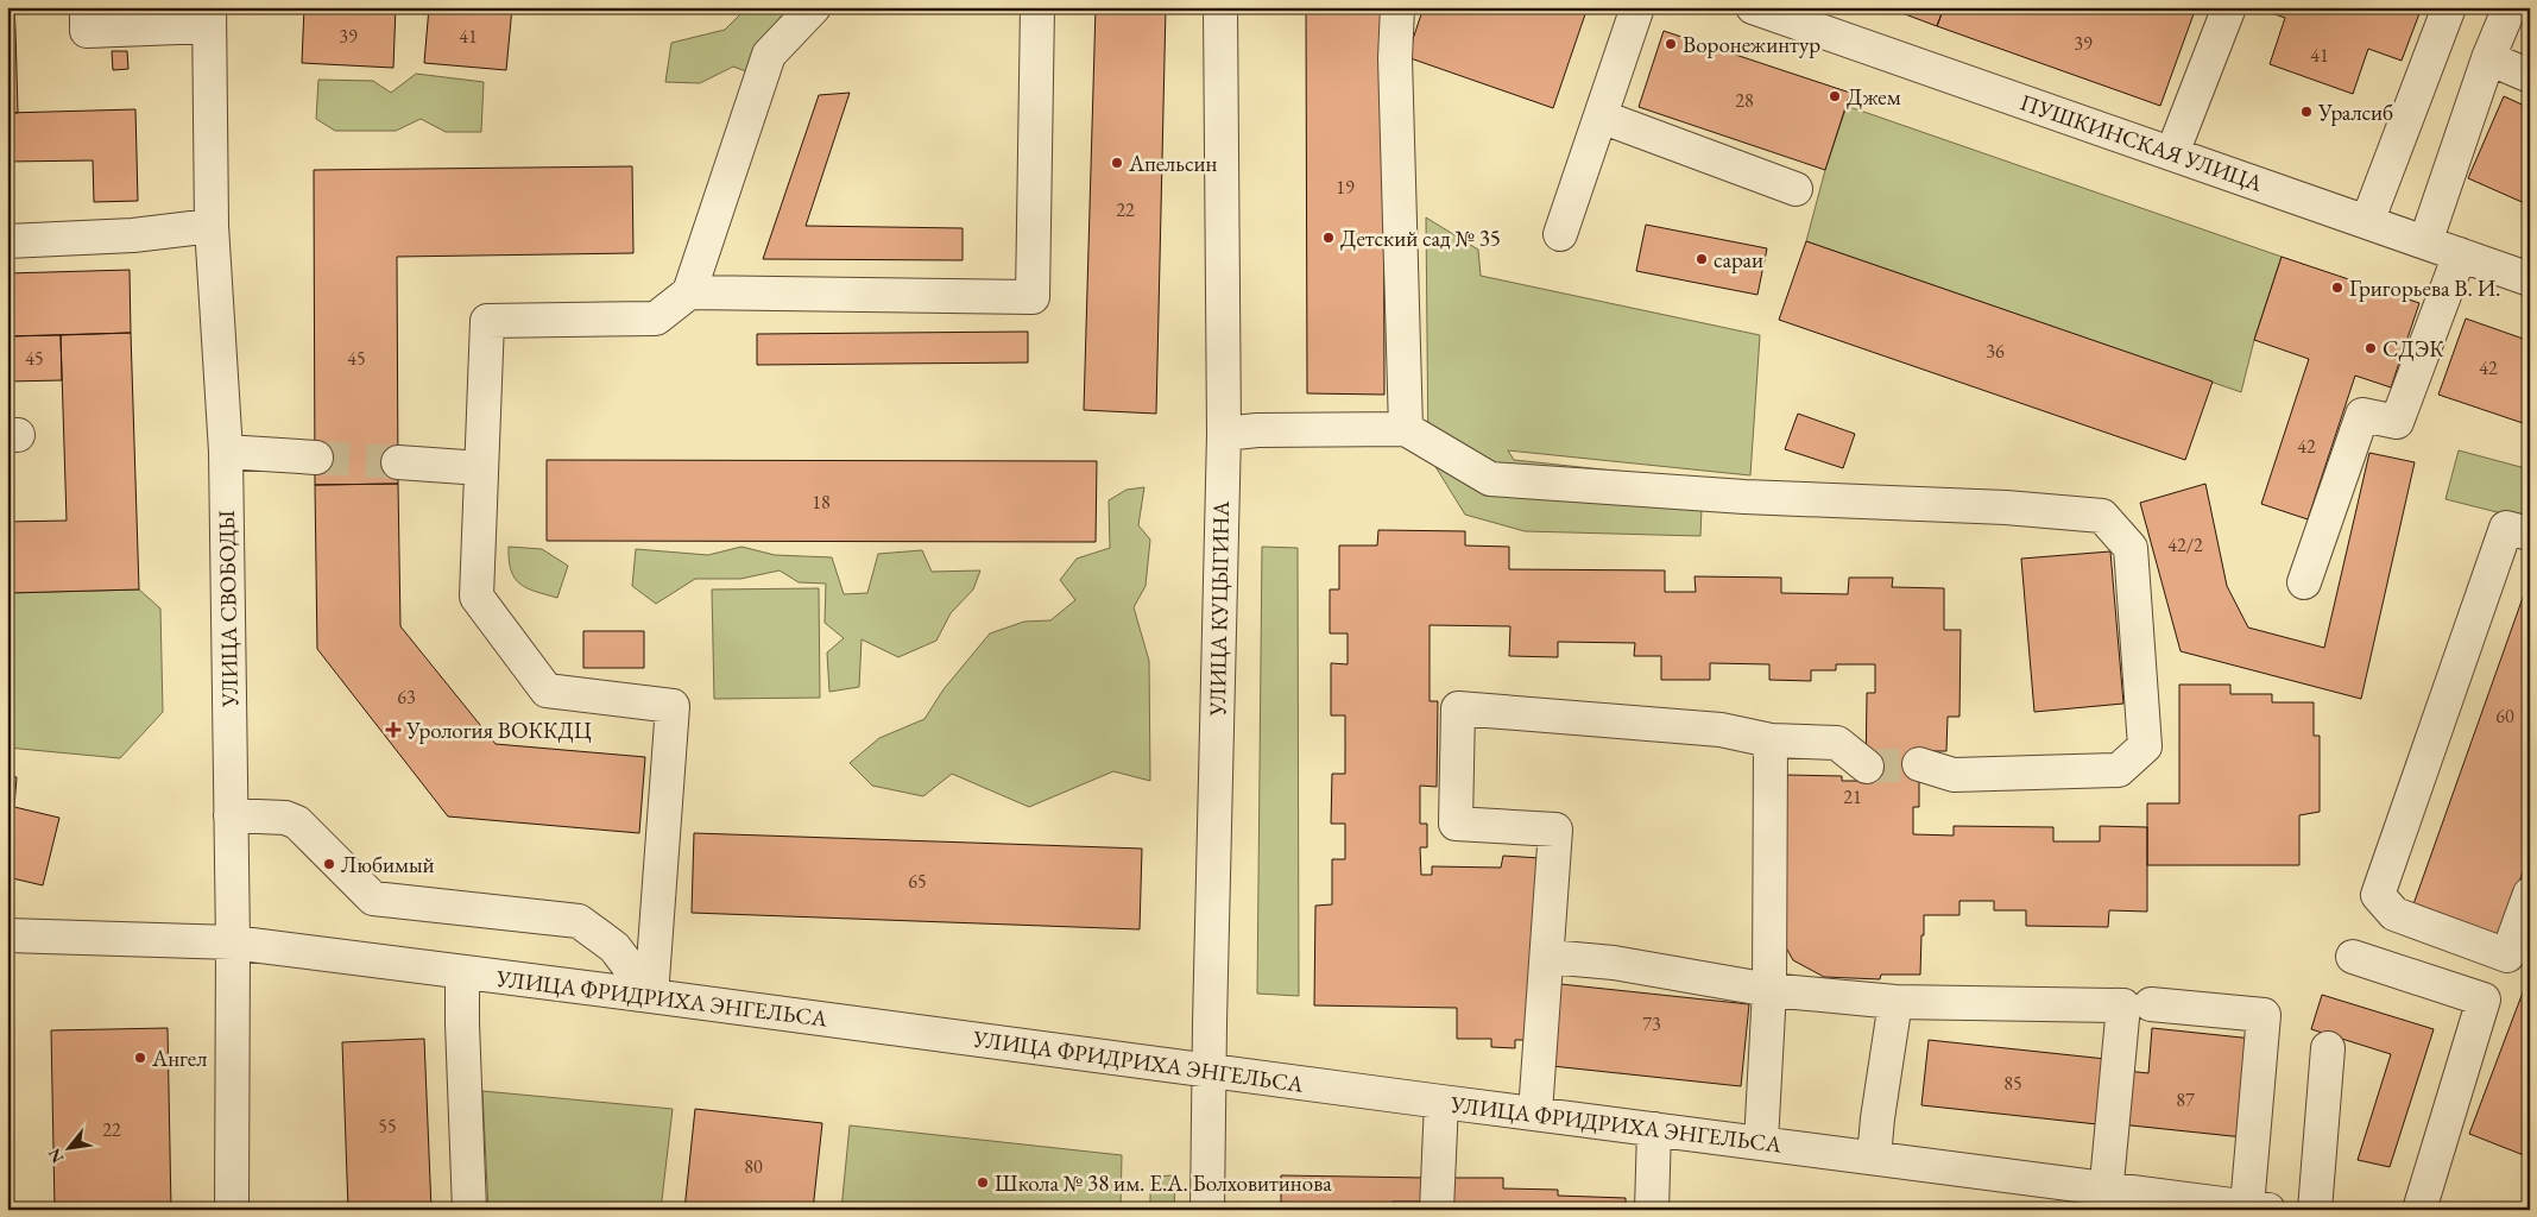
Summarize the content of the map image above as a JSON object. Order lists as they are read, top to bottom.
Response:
{
  "streets": {
    "street": [
      "ПУШКИНСКАЯ УЛИЦА",
      "УЛИЦА СВОБОДЫ",
      "УЛИЦА КУЦЫГИНА",
      "УЛИЦА ФРИДРИХА ЭНГЕЛЬСА"
    ]
  },
  "crossings": [
    ["УЛИЦА СВОБОДЫ", "УЛИЦА ФРИДРИХА ЭНГЕЛЬСА"],
    ["УЛИЦА КУЦЫГИНА", "УЛИЦА ФРИДРИХА ЭНГЕЛЬСА"]
  ],
  "places": {
    "other": [
      "Воронежинтур",
      "Джем",
      "Уралсиб",
      "Апельсин",
      "Детский сад № 35",
      "сараи",
      "Григорьева В. И.",
      "СДЭК",
      "Любимый",
      "Ангел",
      "Школа № 38 им. Е.А. Болховитинова"
    ],
    "health": ["Урология ВОККДЦ"]
  },
  "house_numbers": [
    "39",
    "41",
    "39",
    "41",
    "28",
    "19",
    "22",
    "36",
    "45",
    "45",
    "42",
    "42",
    "18",
    "42/2",
    "63",
    "60",
    "21",
    "65",
    "73",
    "85",
    "87",
    "55",
    "22",
    "80"
  ],
  "north": "bottom left"
}
